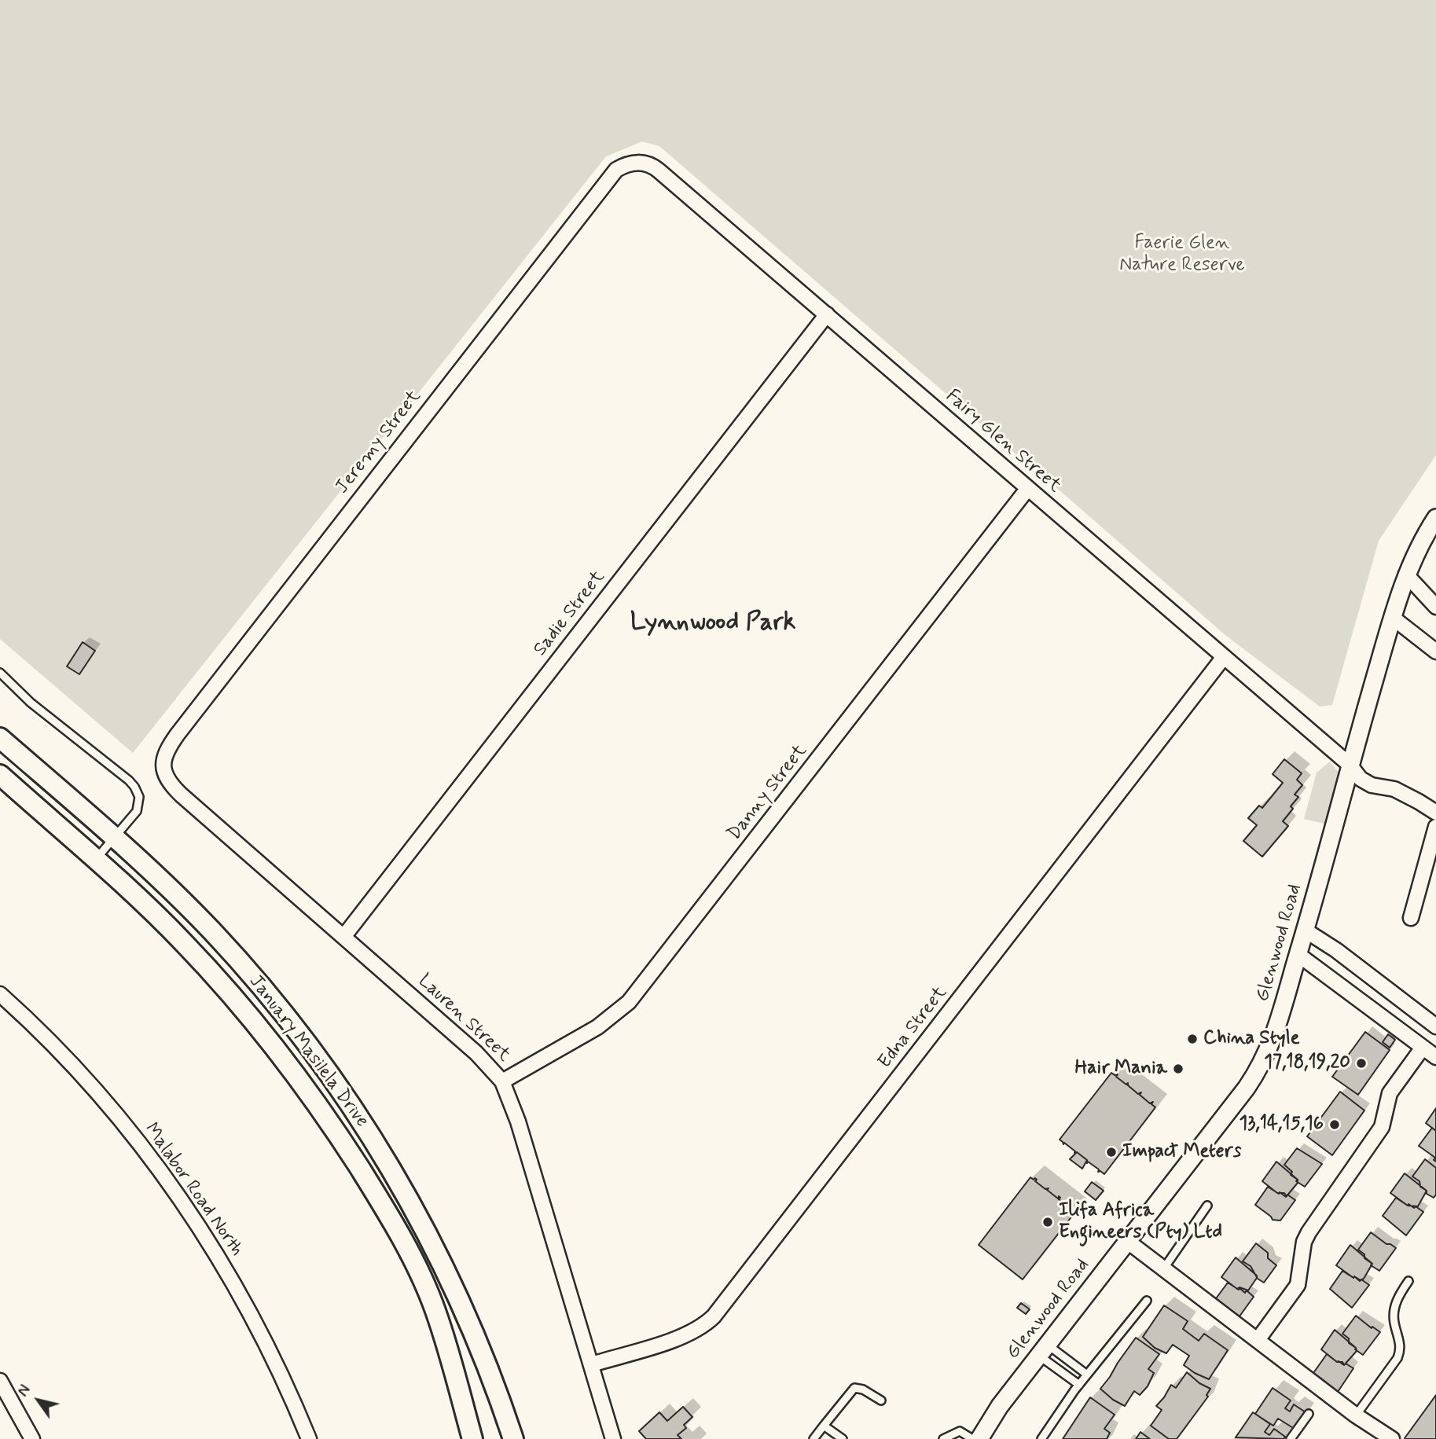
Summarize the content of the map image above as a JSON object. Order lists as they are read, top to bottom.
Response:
{
  "streets": {
    "main road": ["January Masilela Drive"],
    "street": [
      "Fairy Glen Street",
      "Jeremy Street",
      "Sadie Street",
      "Danny Street",
      "Glenwood Road",
      "Lauren Street",
      "Edna Street",
      "Malabor Road North"
    ]
  },
  "crossings": [
    ["Fairy Glen Street", "Jeremy Street"],
    ["Fairy Glen Street", "Sadie Street"],
    ["Fairy Glen Street", "Danny Street"],
    ["Fairy Glen Street", "Glenwood Road"],
    ["Fairy Glen Street", "Edna Street"],
    ["Jeremy Street", "Lauren Street"],
    ["Sadie Street", "Lauren Street"],
    ["Danny Street", "Lauren Street"],
    ["Lauren Street", "Edna Street"]
  ],
  "districts": ["Lynnwood Park"],
  "parks": ["Faerie Glen Nature Reserve"],
  "places": [
    "China Style",
    "17,18,19,20",
    "Hair Mania",
    "13,14,15,16",
    "Impact Meters",
    "Ilifa Africa Engineers (Pty) Ltd"
  ],
  "north": "top left"
}
